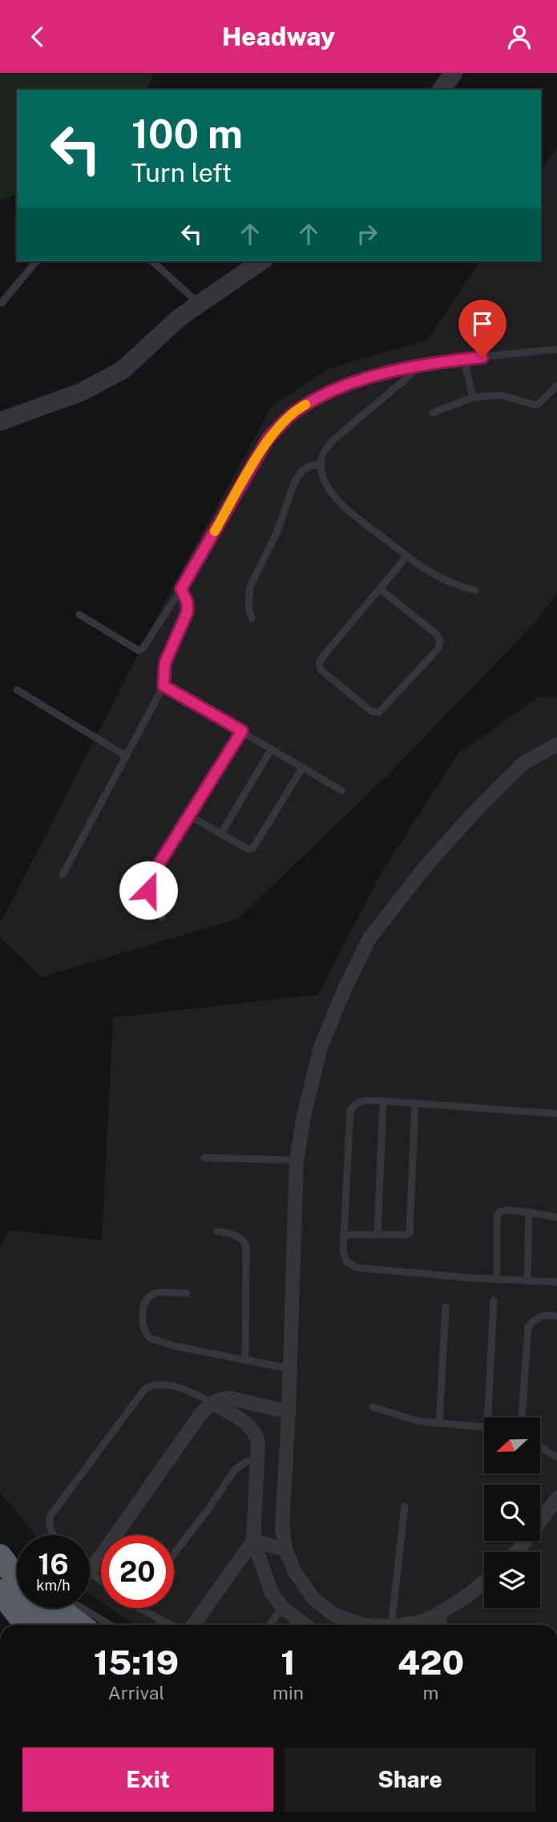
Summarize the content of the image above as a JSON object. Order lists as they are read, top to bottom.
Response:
{
  "north": "left",
  "page": {
    "header": "Headway",
    "turn": ["100 m", "Turn left"],
    "speed": "16 km/h",
    "limit": "20",
    "eta": [
      "15:19",
      "Arrival",
      "1",
      "min",
      "420",
      "m"
    ],
    "buttons": ["Exit", "Share"]
  }
}
